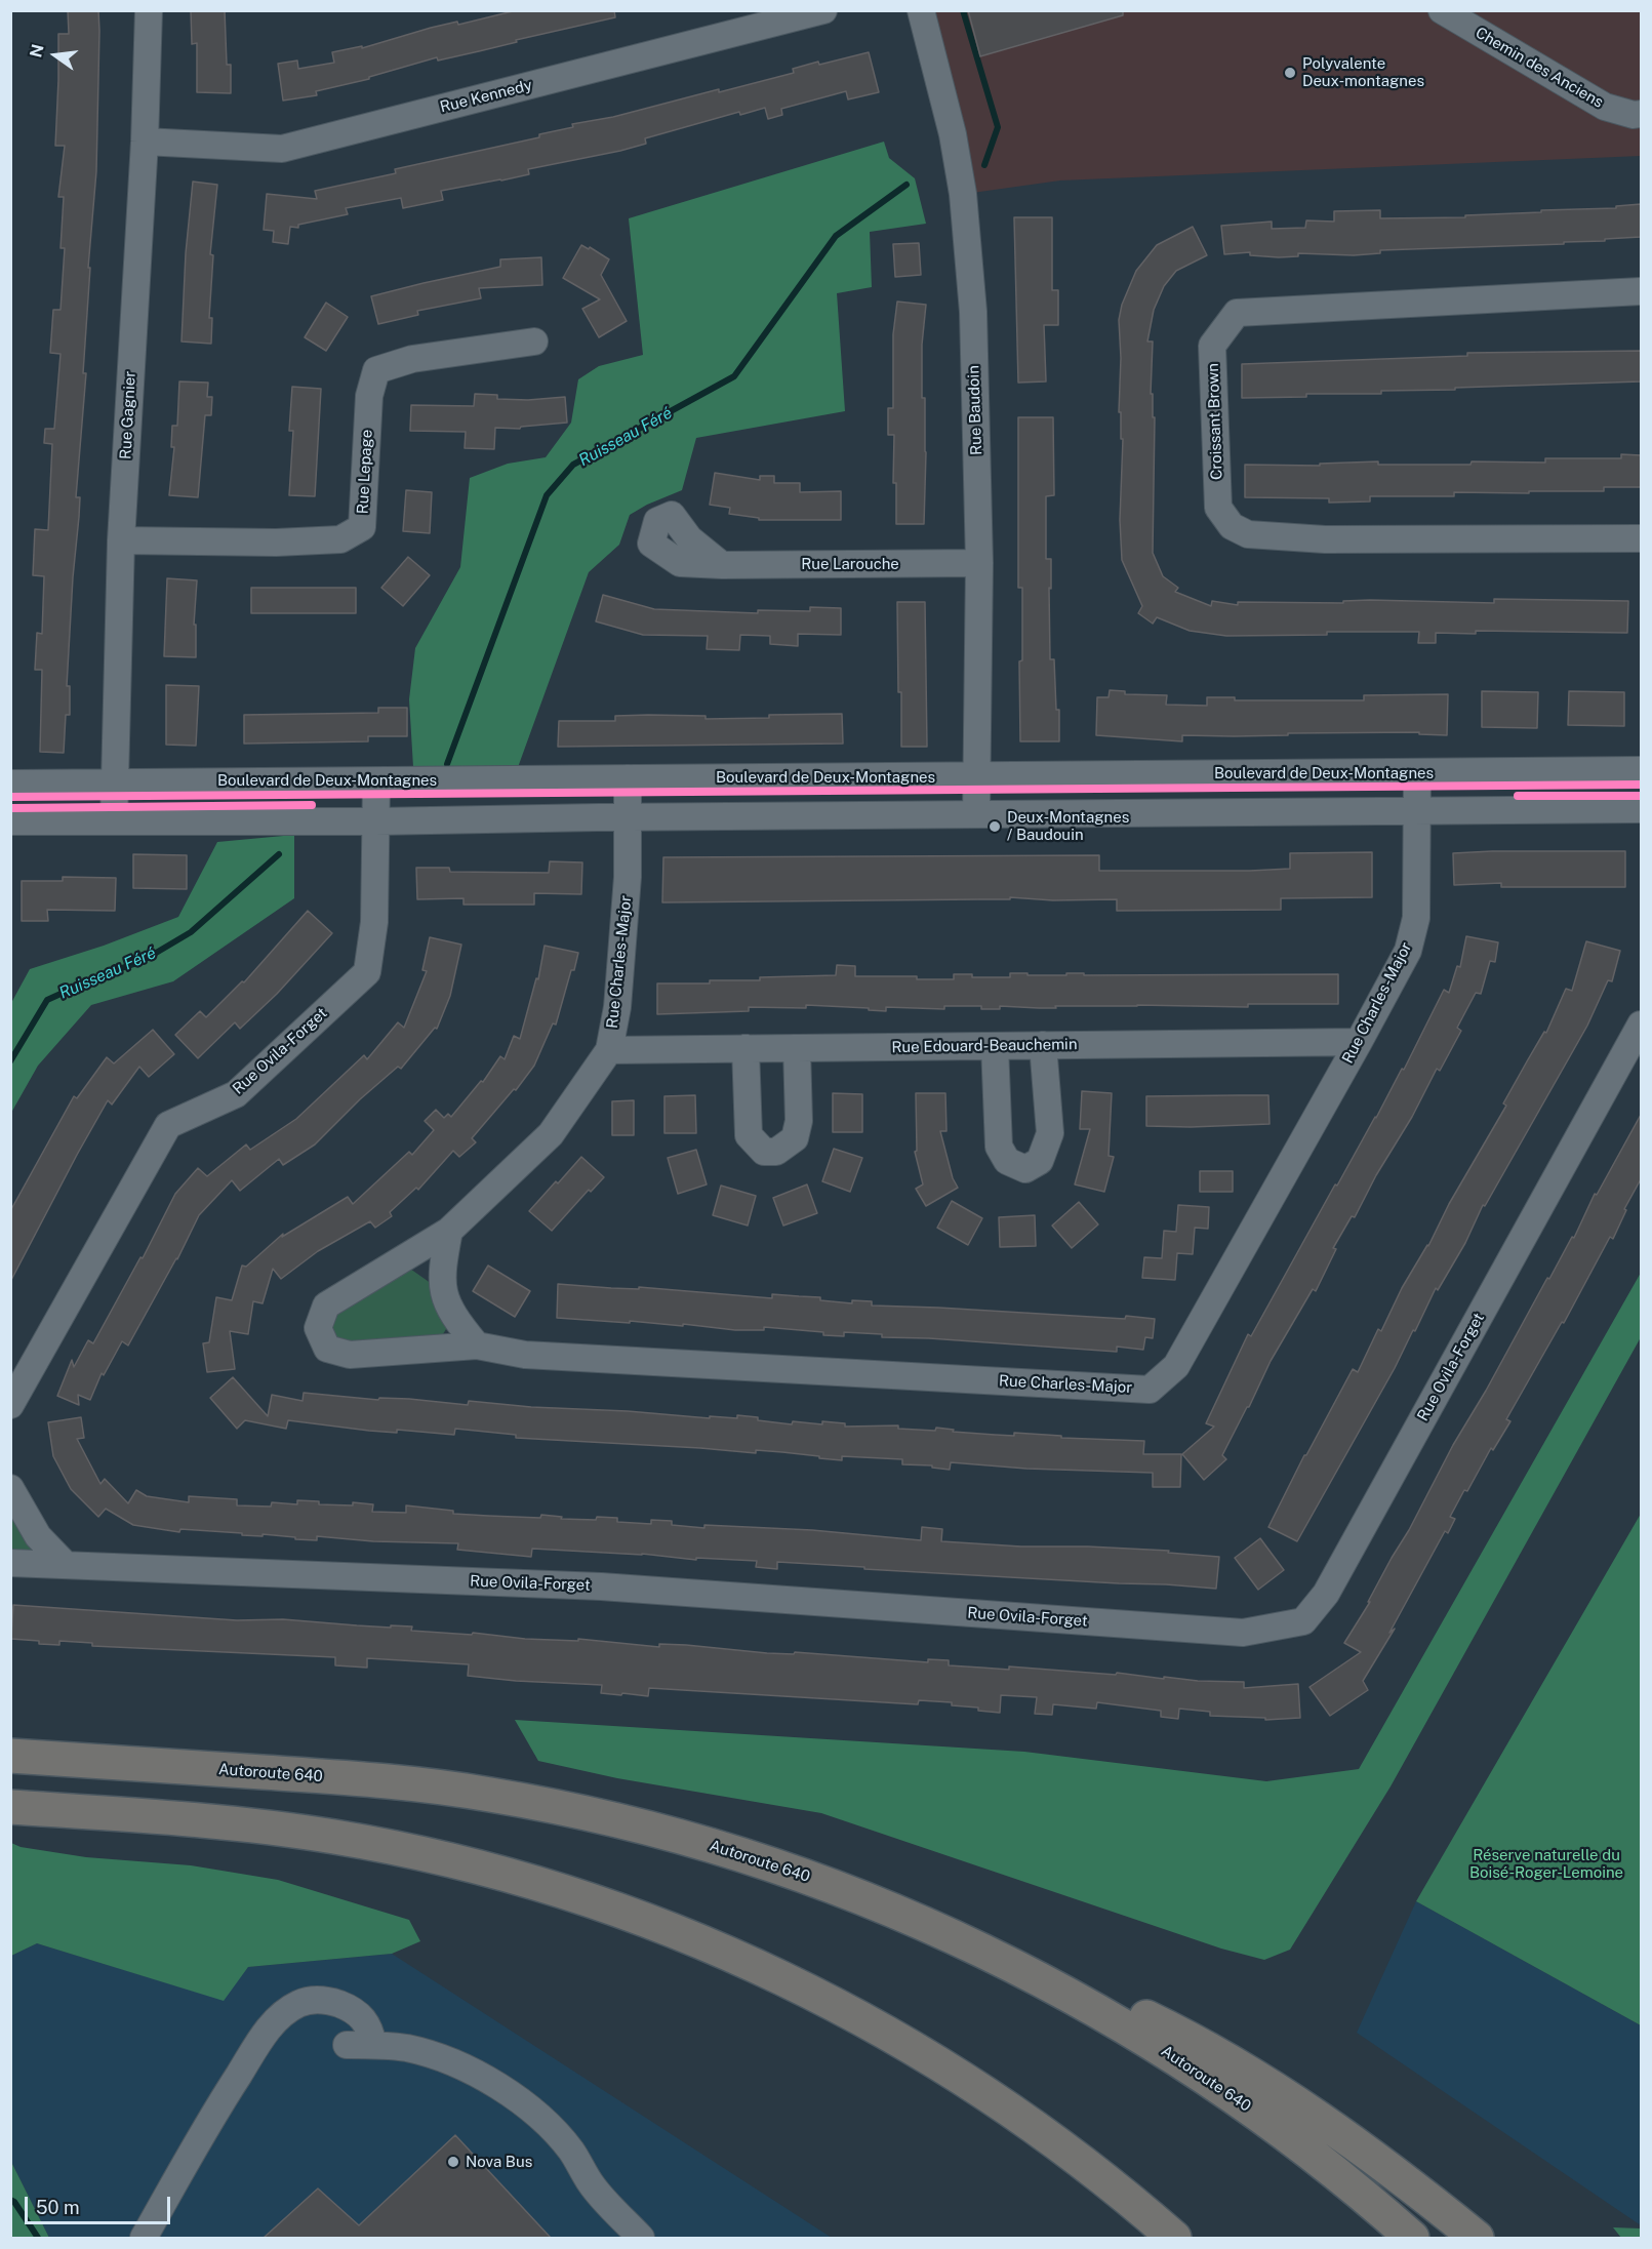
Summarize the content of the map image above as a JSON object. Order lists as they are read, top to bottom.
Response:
{
  "streets": {
    "highway": ["Autoroute 640"],
    "street": [
      "Chemin des Anciens",
      "Rue Kennedy",
      "Rue Baudoin",
      "Rue Gagnier",
      "Croissant Brown",
      "Rue Lepage",
      "Rue Larouche",
      "Boulevard de Deux-Montagnes",
      "Rue Charles-Major",
      "Rue Edouard-Beauchemin",
      "Rue Ovila-Forget"
    ]
  },
  "crossings": [
    ["Rue Kennedy", "Rue Gagnier"],
    ["Rue Baudoin", "Rue Larouche"],
    ["Rue Baudoin", "Boulevard de Deux-Montagnes"],
    ["Rue Gagnier", "Rue Lepage"],
    ["Rue Gagnier", "Boulevard de Deux-Montagnes"],
    ["Boulevard de Deux-Montagnes", "Rue Charles-Major"],
    ["Boulevard de Deux-Montagnes", "Rue Ovila-Forget"],
    ["Rue Charles-Major", "Rue Edouard-Beauchemin"]
  ],
  "water": ["Ruisseau Féré"],
  "parks": ["Réserve naturelle du Boisé-Roger-Lemoine"],
  "places": ["Polyvalente Deux-montagnes", "Deux-Montagnes / Baudouin", "Nova Bus"],
  "scale_bar": "50 m",
  "north": "left"
}
